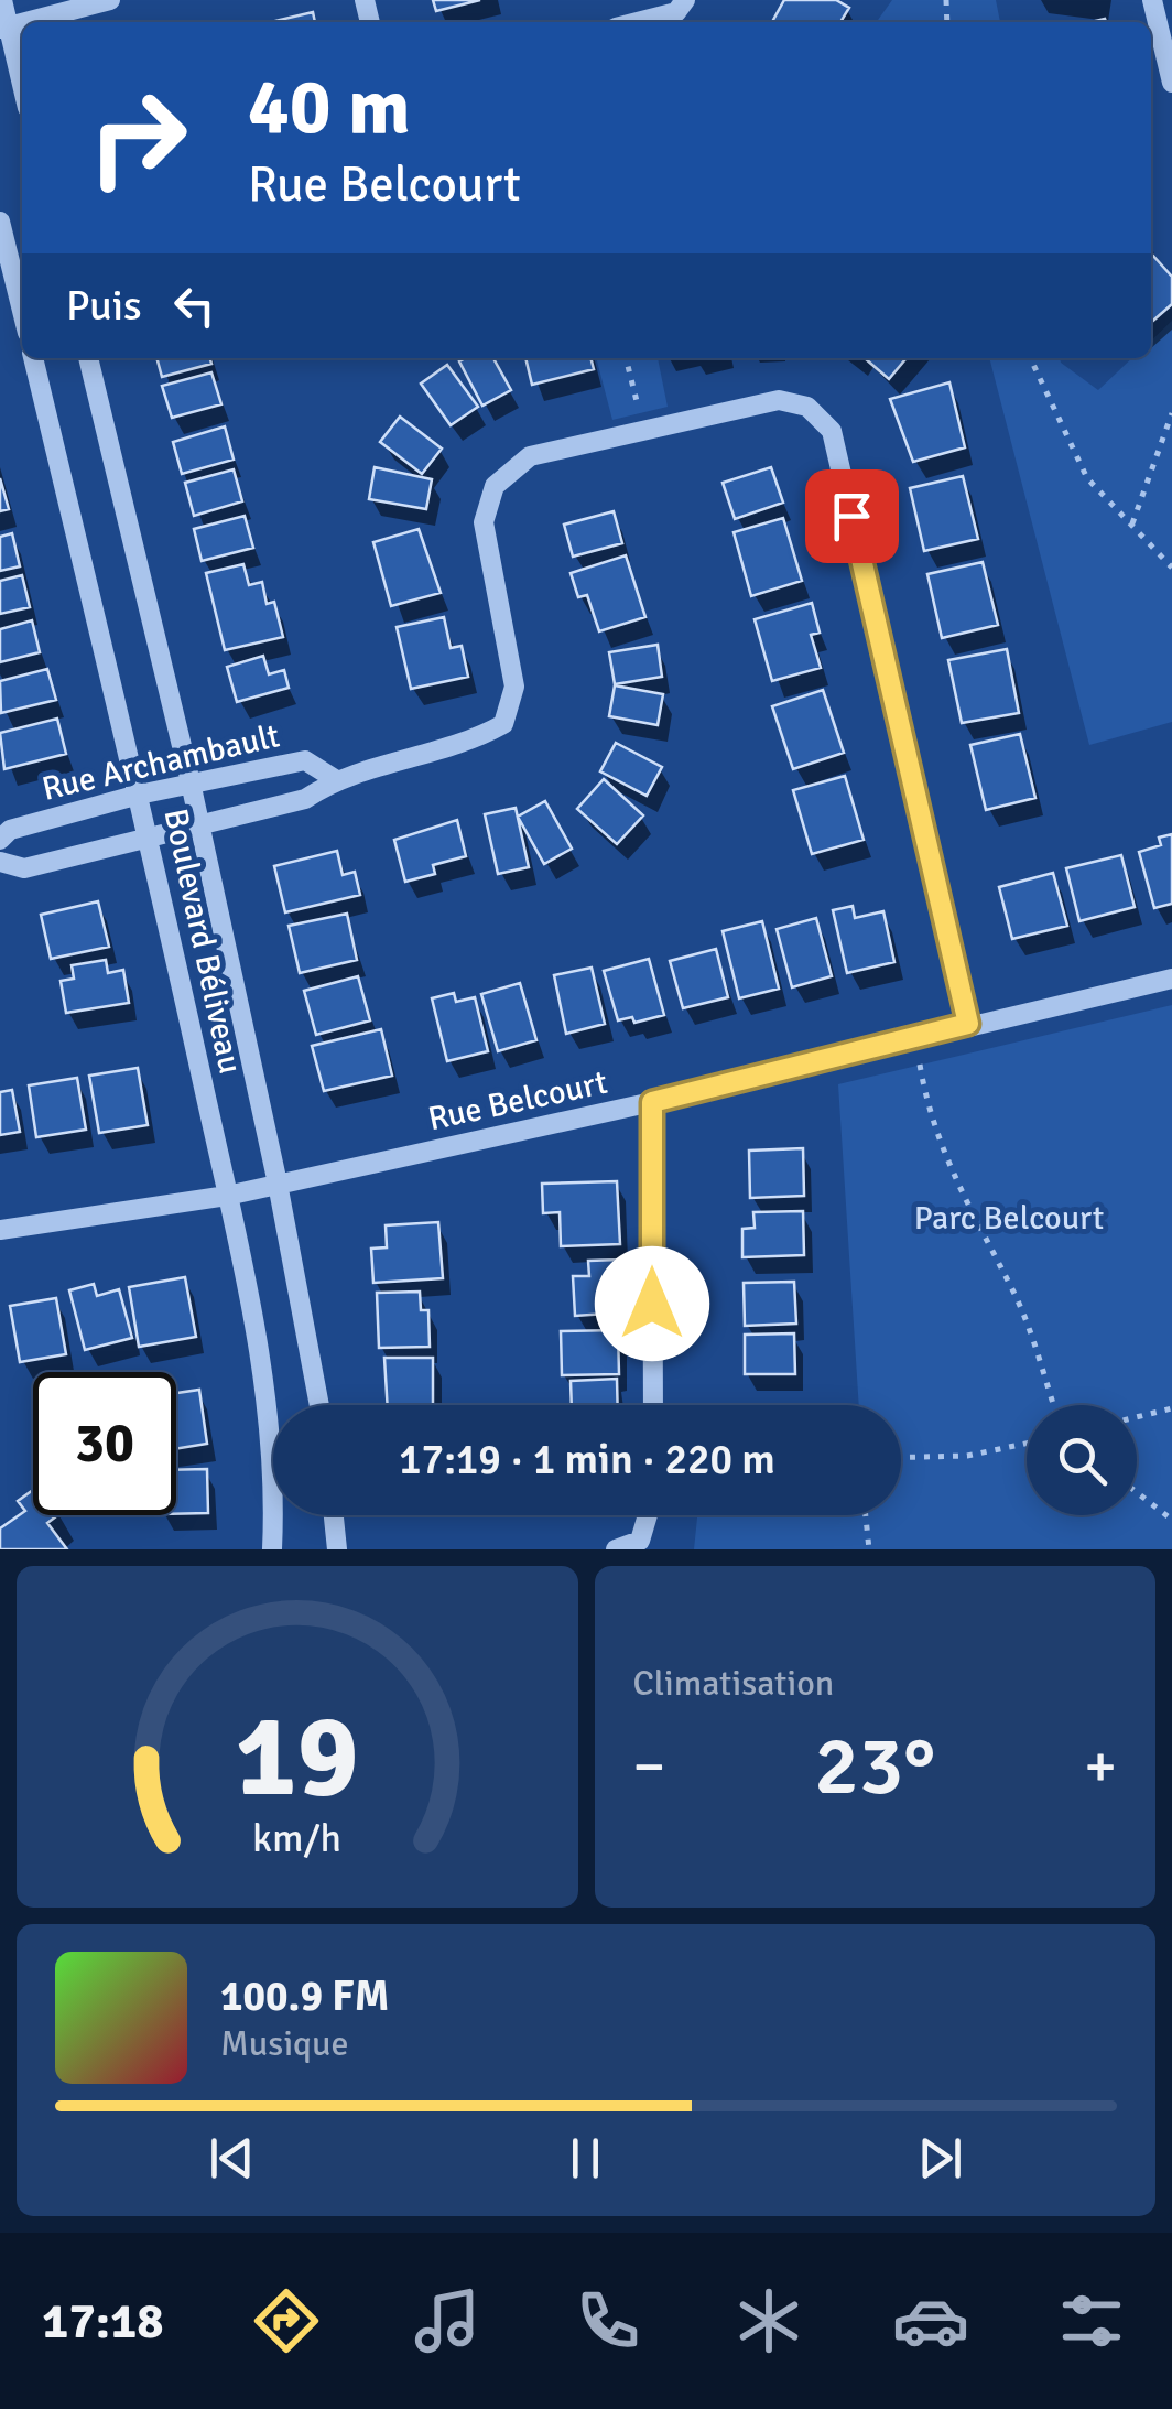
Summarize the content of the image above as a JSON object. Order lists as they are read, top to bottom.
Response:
{
  "streets": {
    "street": ["Rue Archambault", "Boulevard Béliveau", "Rue Belcourt"]
  },
  "crossings": [
    ["Rue Archambault", "Boulevard Béliveau"],
    ["Rue Archambault", "Rue Belcourt"],
    ["Boulevard Béliveau", "Rue Belcourt"]
  ],
  "parks": ["Parc Belcourt"],
  "page": {
    "turn": ["40 m", "Rue Belcourt"],
    "then": "Puis",
    "limit": "30",
    "trip": "17:19 · 1 min · 220 m",
    "tile": "Climatisation",
    "heat": ["−", "23°", "+"],
    "song": ["100.9 FM", "Musique"],
    "tabs": "17:18",
    "gauge": ["19", "km/h"]
  }
}
